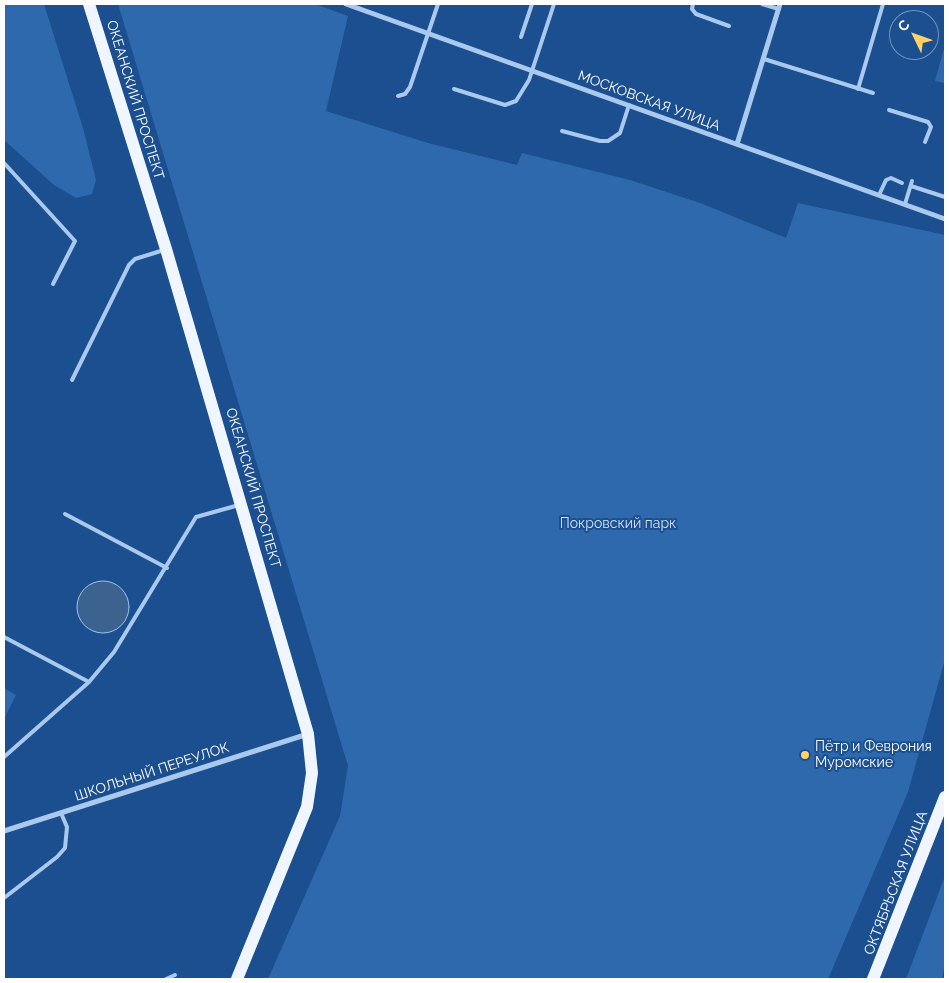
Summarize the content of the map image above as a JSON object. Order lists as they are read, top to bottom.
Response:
{
  "streets": {
    "main road": ["ОКЕАНСКИЙ ПРОСПЕКТ", "ОКТЯБРЬСКАЯ УЛИЦА"],
    "street": ["МОСКОВСКАЯ УЛИЦА", "ШКОЛЬНЫЙ ПЕРЕУЛОК"]
  },
  "crossings": [
    ["ОКЕАНСКИЙ ПРОСПЕКТ", "ШКОЛЬНЫЙ ПЕРЕУЛОК"]
  ],
  "parks": ["Покровский парк"],
  "places": ["Пётр и Феврония Муромские"],
  "north": "top left"
}
